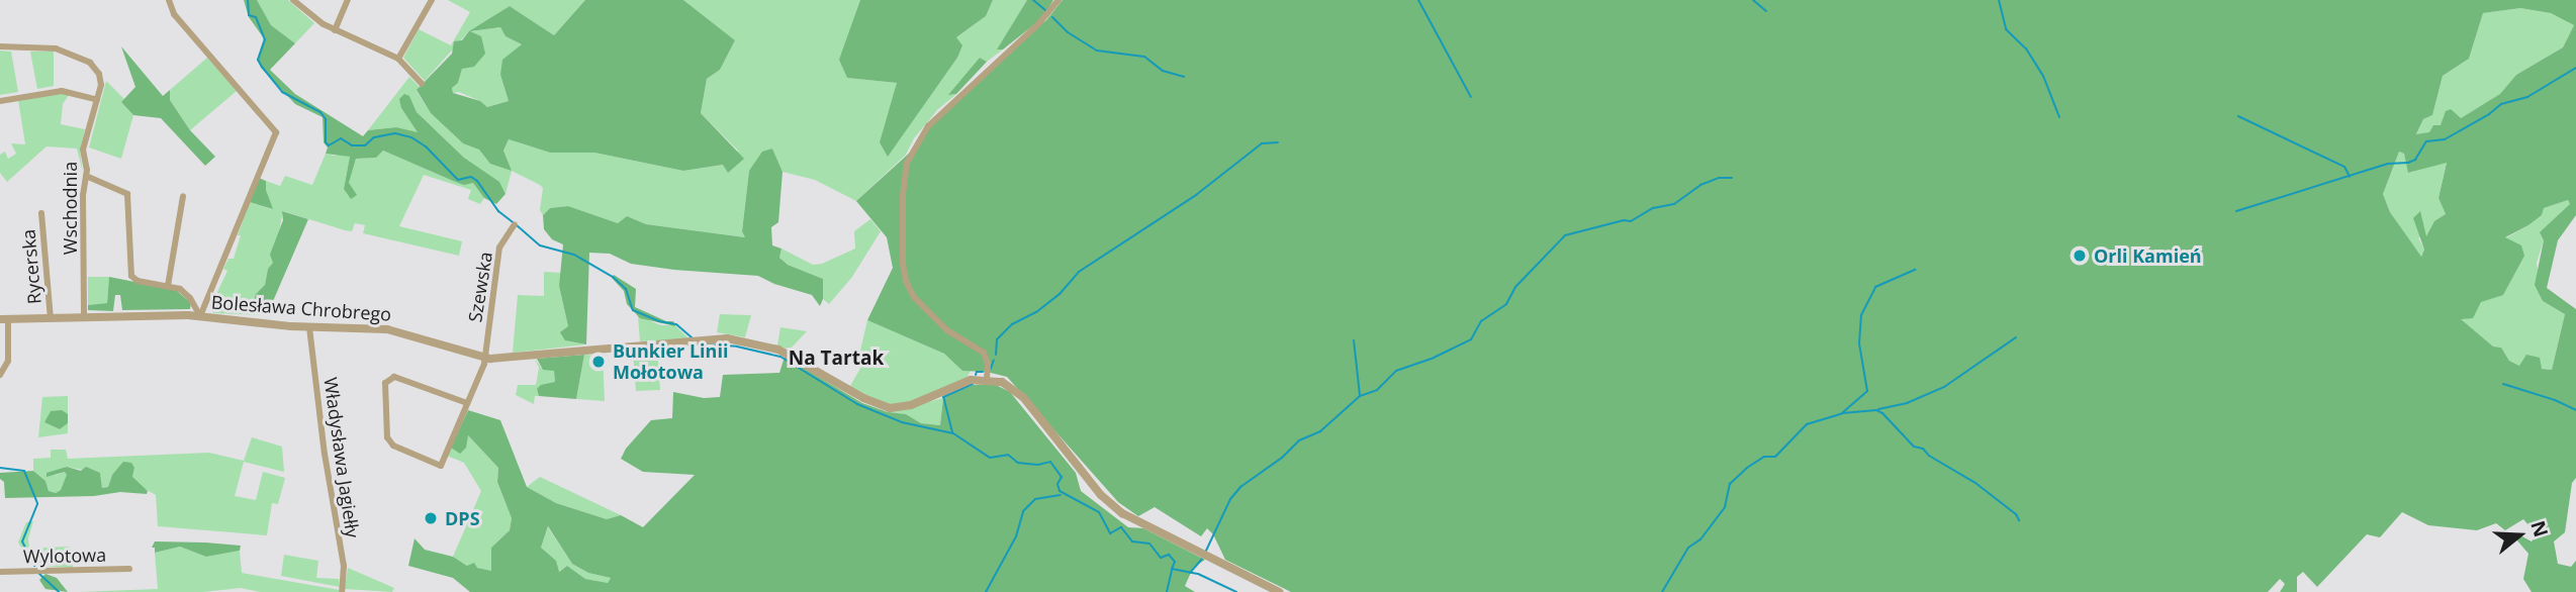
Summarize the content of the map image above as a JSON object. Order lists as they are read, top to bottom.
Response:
{
  "streets": {
    "street": [
      "Wschodnia",
      "Rycerska",
      "Szewska",
      "Bolesława Chrobrego",
      "Władysława Jagiełły",
      "Wylotowa"
    ]
  },
  "crossings": [
    ["Wschodnia", "Bolesława Chrobrego"],
    ["Rycerska", "Bolesława Chrobrego"],
    ["Szewska", "Bolesława Chrobrego"],
    ["Bolesława Chrobrego", "Władysława Jagiełły"]
  ],
  "districts": ["Na Tartak"],
  "places": ["Orli Kamień", "Bunkier Linii Mołotowa", "DPS"],
  "north": "right"
}
